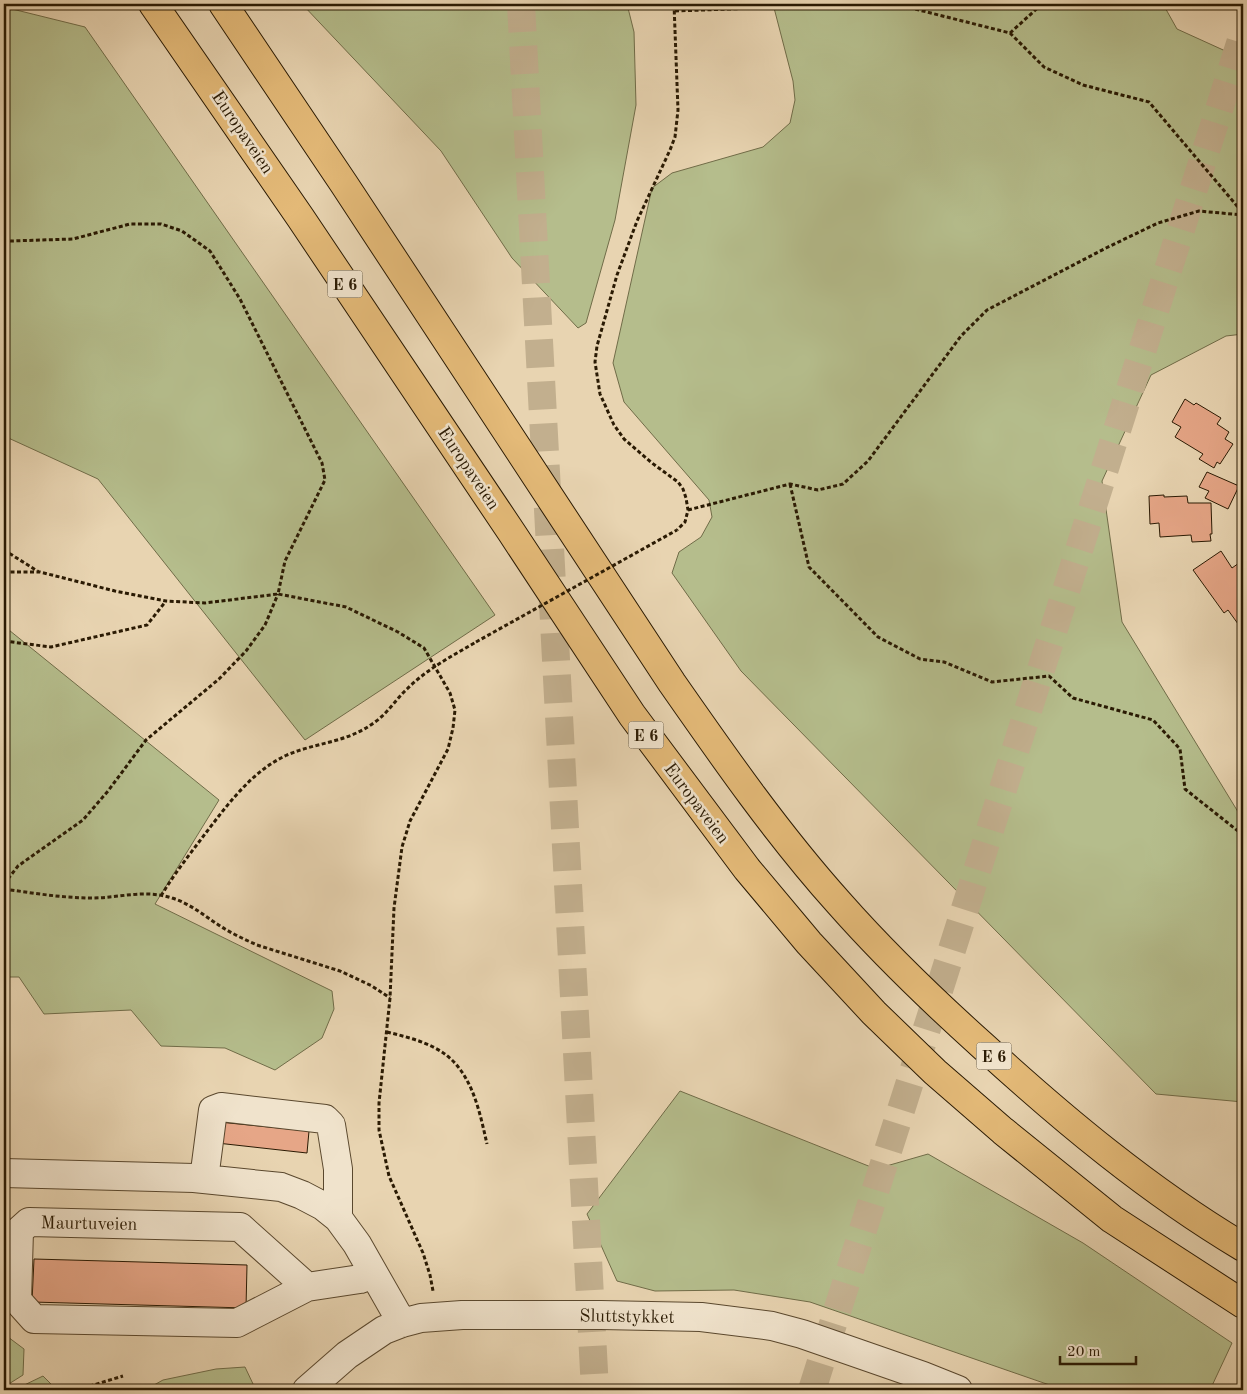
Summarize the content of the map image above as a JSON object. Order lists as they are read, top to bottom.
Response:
{
  "streets": {
    "highway": ["Europaveien", "E 6"],
    "lane": ["Maurtuveien", "Sluttstykket"]
  },
  "scale_bar": "20 m"
}
